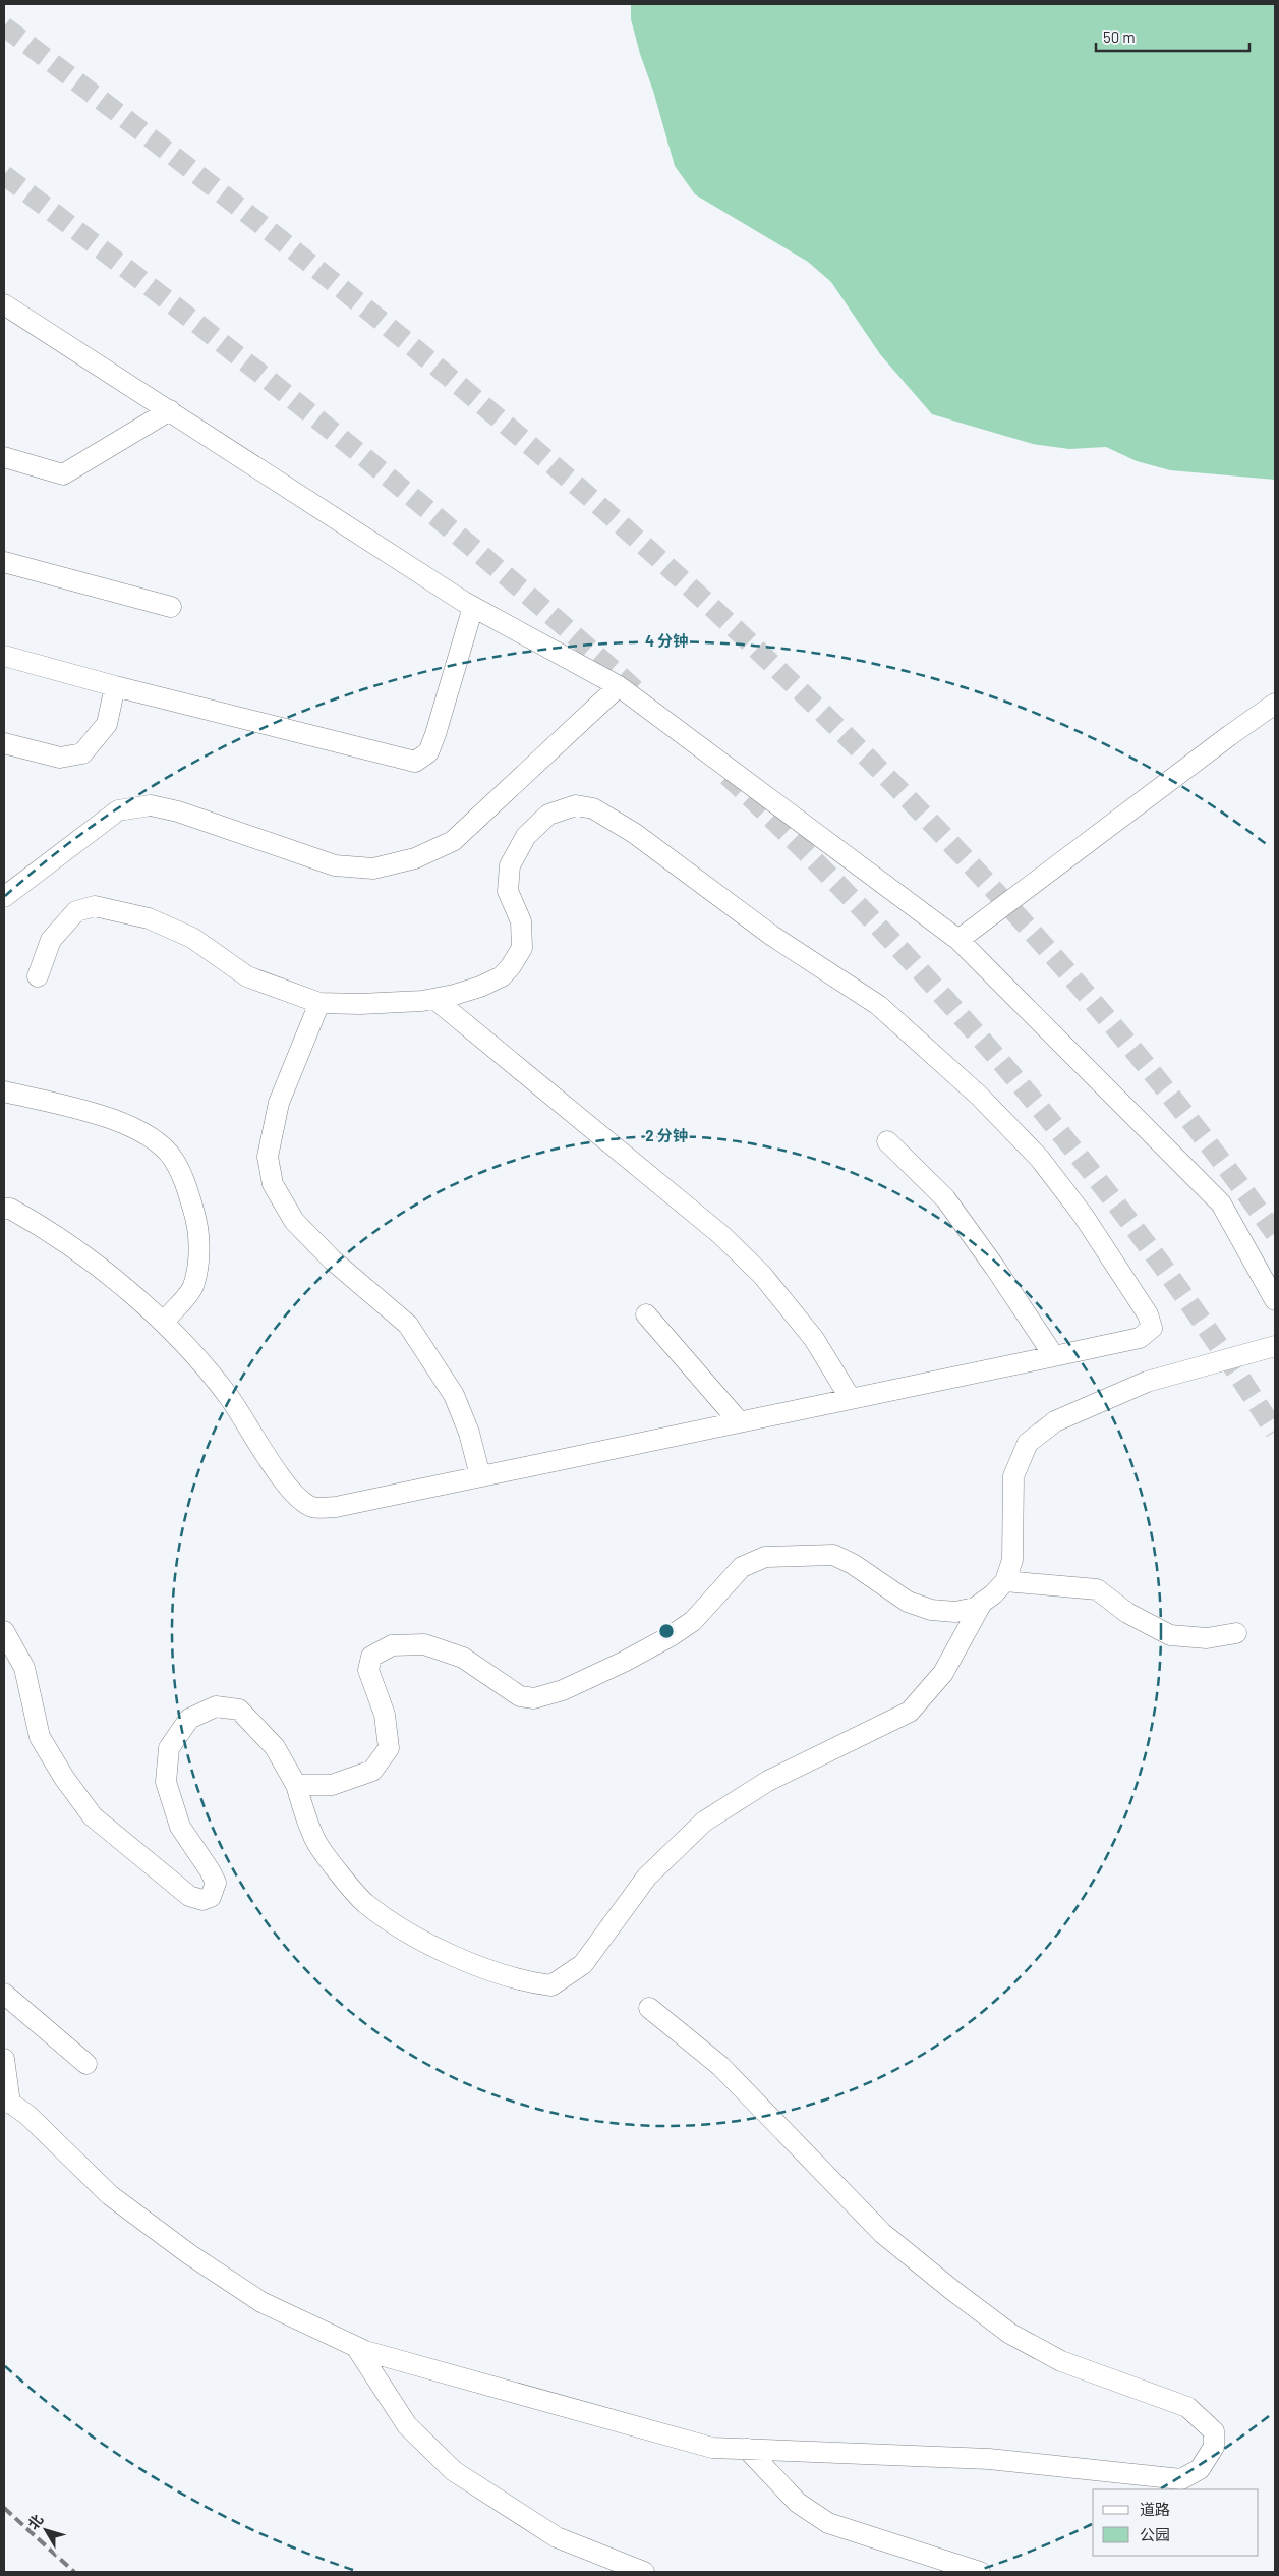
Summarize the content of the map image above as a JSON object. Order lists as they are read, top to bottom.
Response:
{
  "legend": ["道路", "公园"],
  "scale_bar": "50 m",
  "north": "top left",
  "rings": ["4 分钟", "2 分钟"]
}
